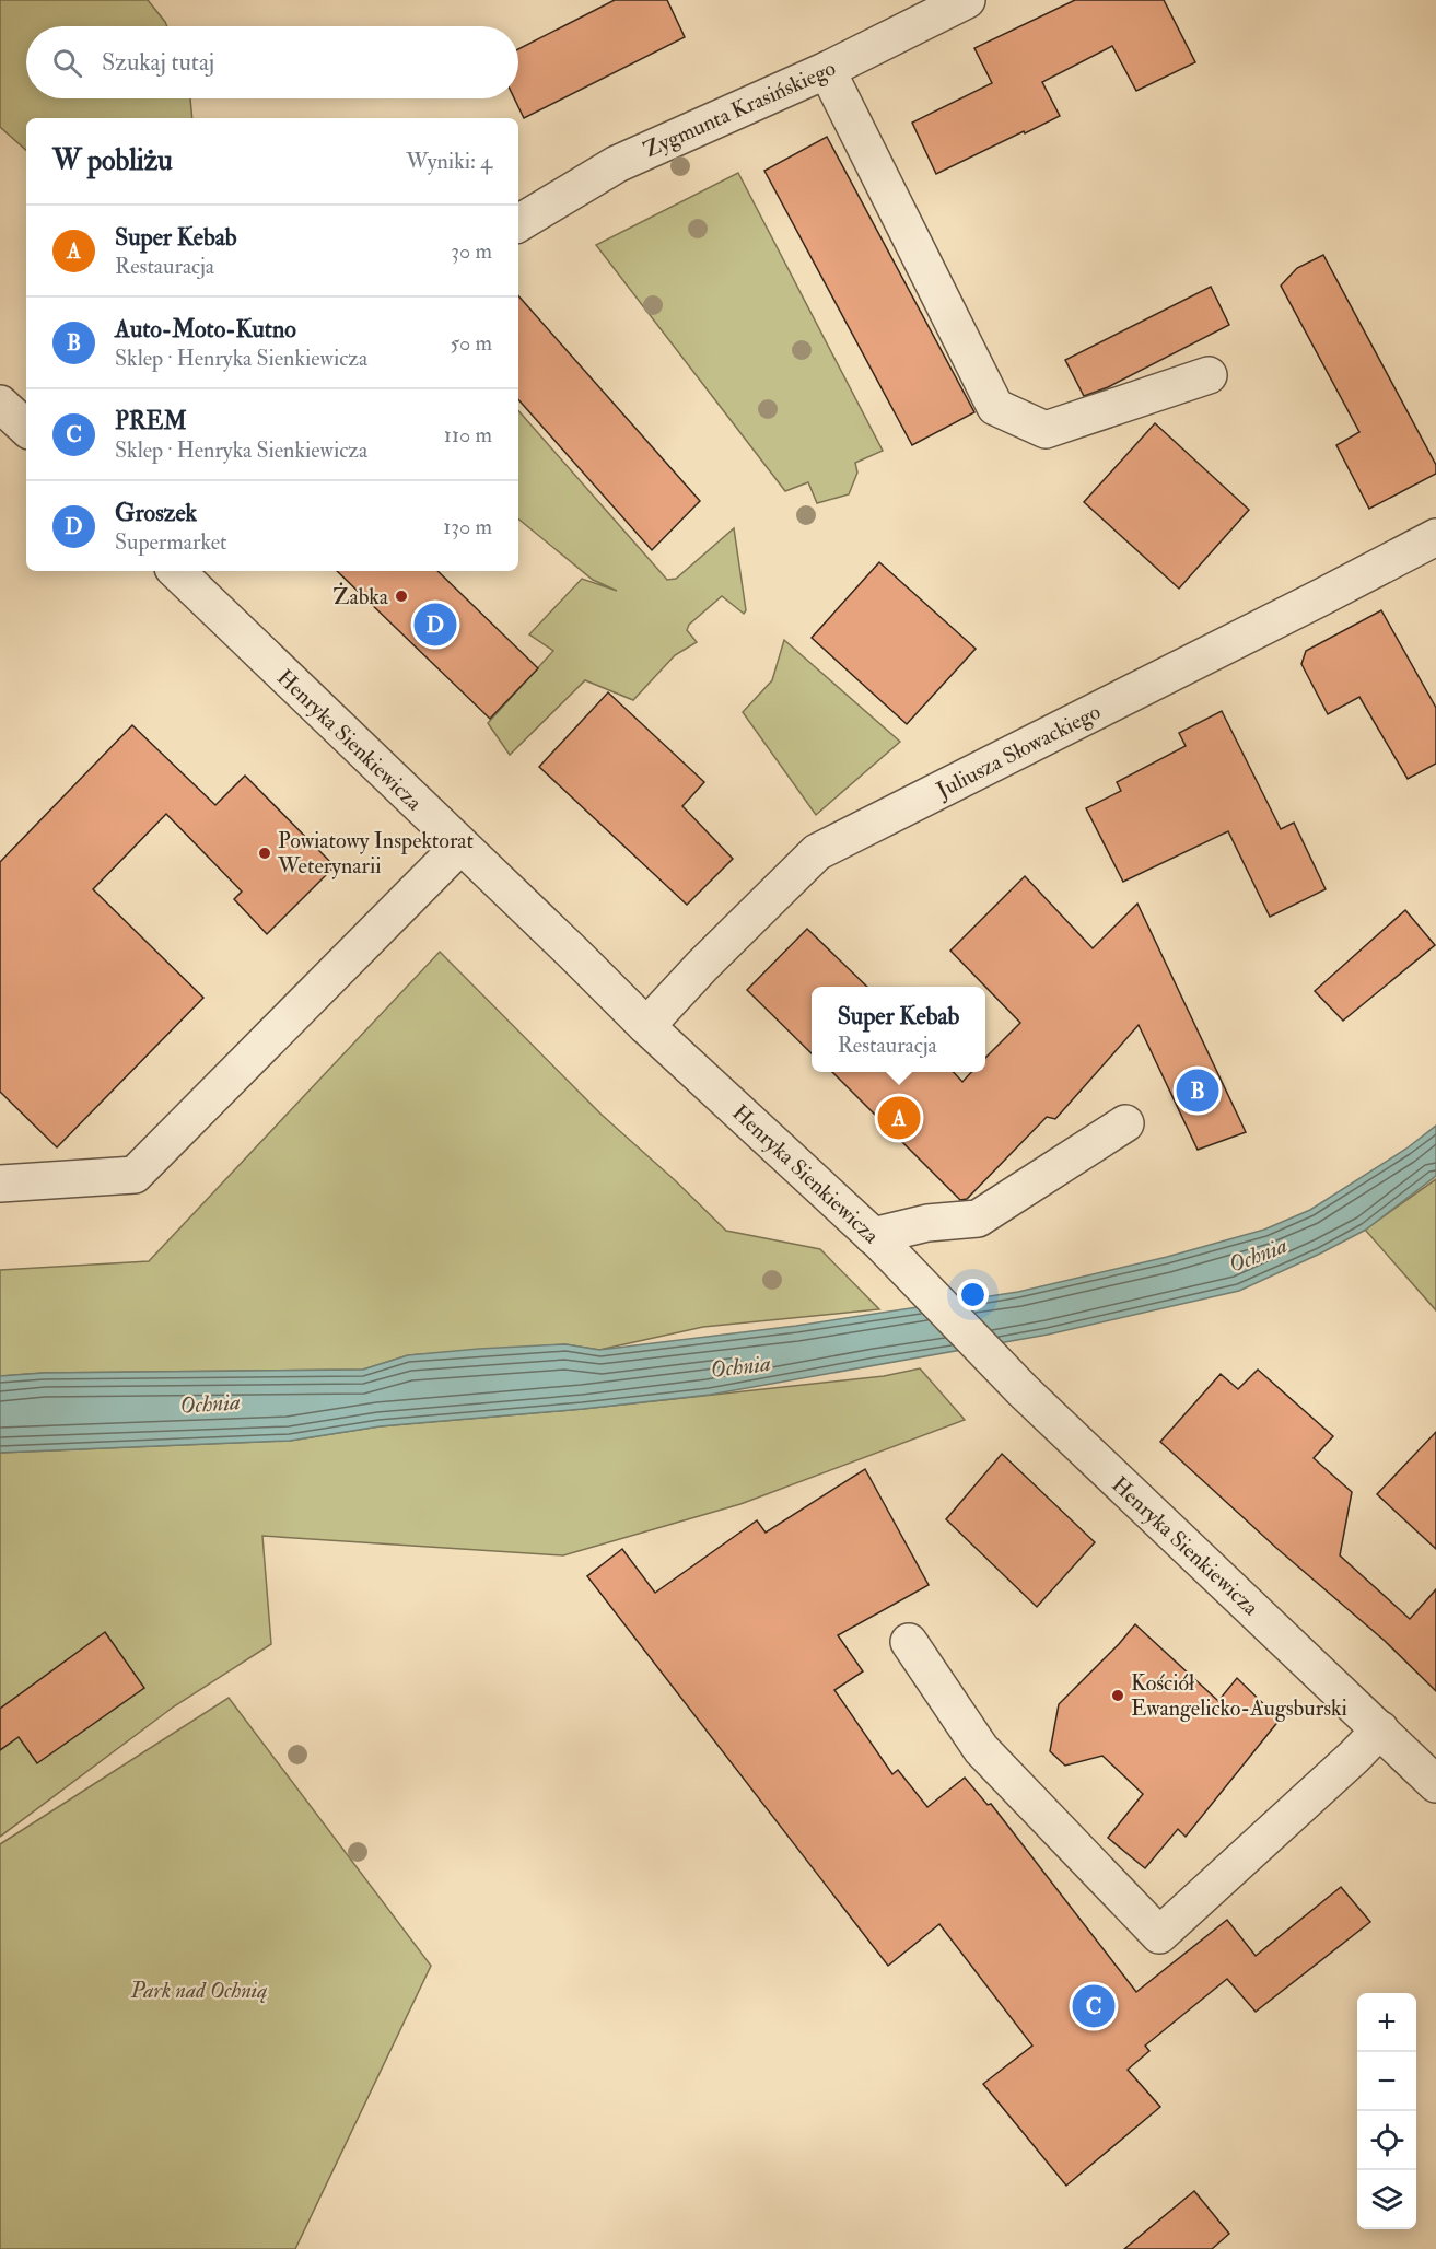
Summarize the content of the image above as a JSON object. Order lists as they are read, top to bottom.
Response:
{
  "streets": {
    "street": ["Zygmunta Krasińskiego", "Henryka Sienkiewicza", "Juliusza Słowackiego"]
  },
  "crossings": [
    ["Henryka Sienkiewicza", "Juliusza Słowackiego"]
  ],
  "water": ["Ochnia"],
  "parks": ["Park nad Ochnią"],
  "places": ["Żabka", "Powiatowy Inspektorat Weterynarii", "Kościół Ewangelicko-Augsburski"],
  "page": {
    "search": "Szukaj tutaj",
    "heading": ["W pobliżu", "Wyniki: 4"],
    "list": [
      {
        "mark": "A",
        "name": "Super Kebab",
        "note": "Restauracja",
        "value": "30 m"
      },
      {
        "mark": "B",
        "name": "Auto-Moto-Kutno",
        "note": "Sklep · Henryka Sienkiewicza",
        "value": "50 m"
      },
      {
        "mark": "C",
        "name": "PREM",
        "note": "Sklep · Henryka Sienkiewicza",
        "value": "110 m"
      },
      {
        "mark": "D",
        "name": "Groszek",
        "note": "Supermarket",
        "value": "130 m"
      }
    ],
    "pins": [
      "D",
      "B",
      "A",
      "C"
    ],
    "popup": ["Super Kebab", "Restauracja"],
    "map_buttons": ["+", "−"]
  }
}
